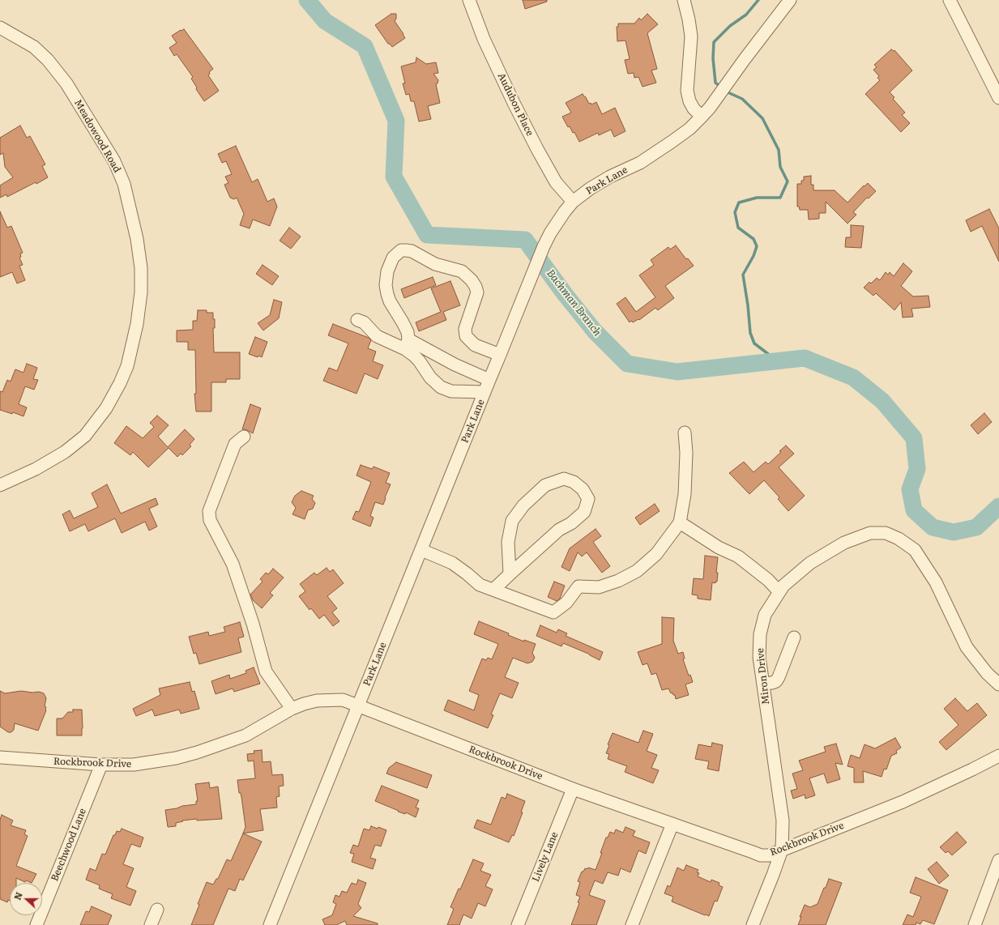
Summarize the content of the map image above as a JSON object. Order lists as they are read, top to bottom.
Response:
{
  "streets": {
    "street": [
      "Audubon Place",
      "Meadowood Road",
      "Park Lane",
      "Miron Drive",
      "Rockbrook Drive",
      "Beechwood Lane",
      "Lively Lane"
    ]
  },
  "crossings": [
    ["Audubon Place", "Park Lane"],
    ["Park Lane", "Rockbrook Drive"],
    ["Miron Drive", "Rockbrook Drive"],
    ["Rockbrook Drive", "Beechwood Lane"],
    ["Rockbrook Drive", "Lively Lane"]
  ],
  "water": ["Bachman Branch"],
  "north": "left"
}
